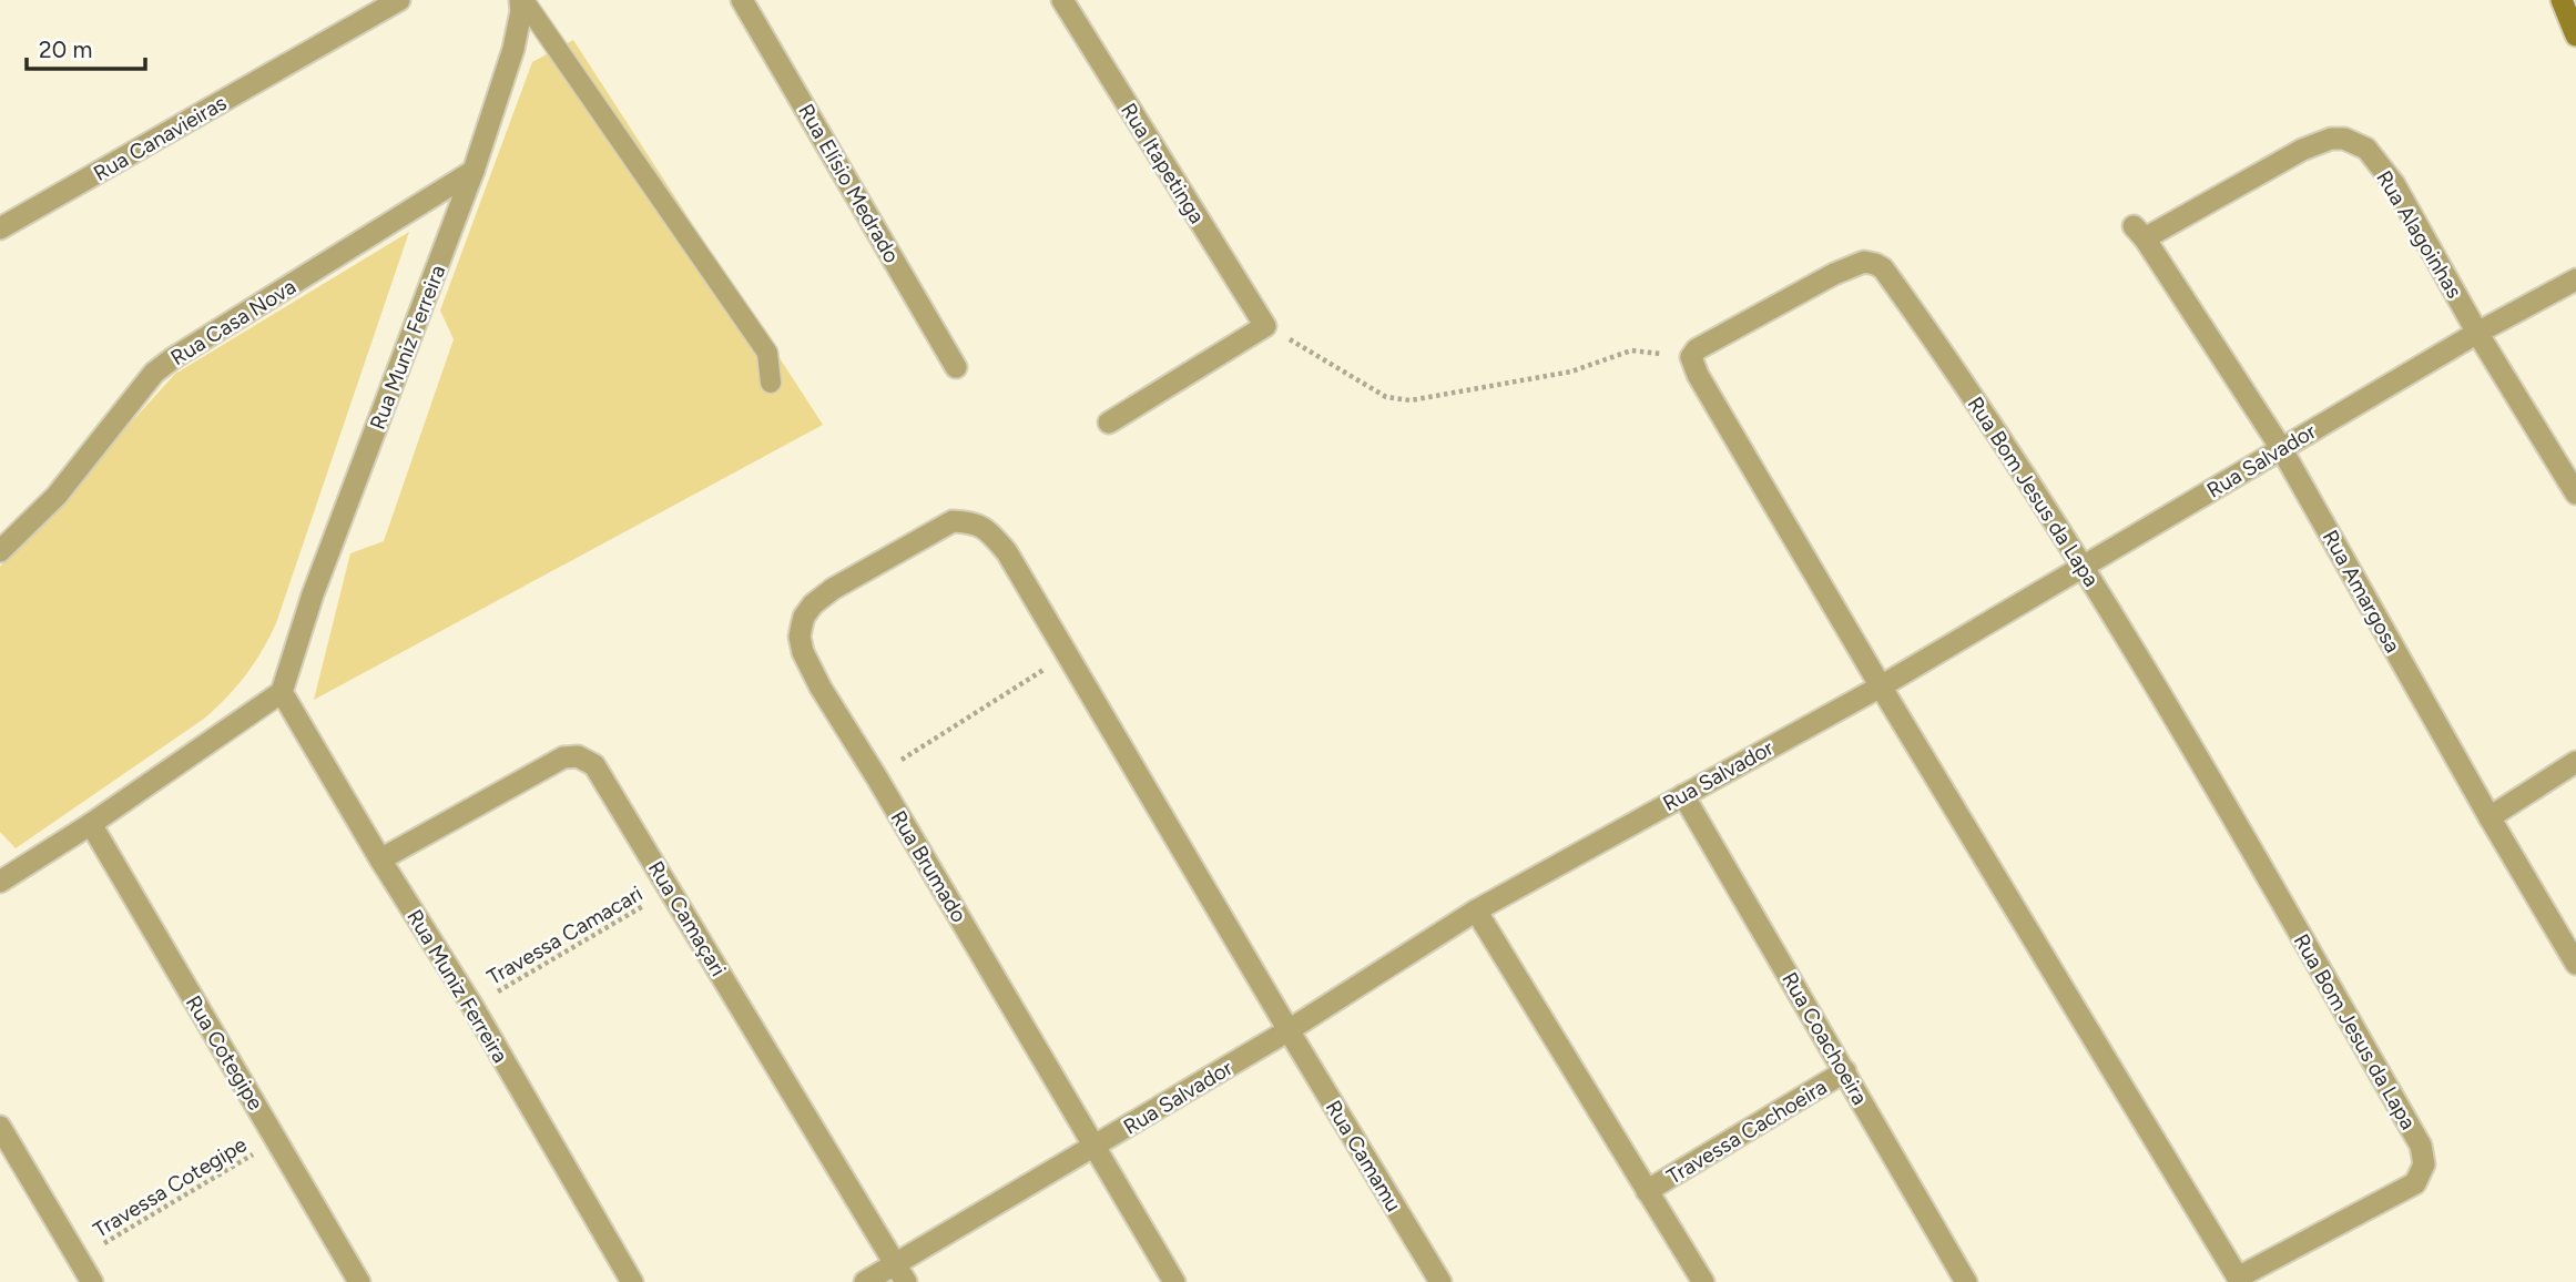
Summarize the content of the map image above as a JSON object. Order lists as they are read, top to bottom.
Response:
{
  "streets": {
    "street": [
      "Rua Canavieiras",
      "Rua Itapetinga",
      "Rua Elísio Medrado",
      "Rua Alagoinhas",
      "Rua Casa Nova",
      "Rua Muniz Ferreira",
      "Rua Salvador",
      "Rua Bom Jesus da Lapa",
      "Rua Amargosa",
      "Rua Brumado",
      "Rua Camaçari",
      "Rua Coachoeira",
      "Rua Cotegipe",
      "Travessa Cachoeira",
      "Rua Camamu"
    ],
    "path": ["Travessa Camacari", "Travessa Cotegipe"]
  },
  "crossings": [
    ["Rua Alagoinhas", "Rua Salvador"],
    ["Rua Alagoinhas", "Rua Amargosa"],
    ["Rua Casa Nova", "Rua Muniz Ferreira"],
    ["Rua Muniz Ferreira", "Rua Camaçari"],
    ["Rua Muniz Ferreira", "Travessa Camacari"],
    ["Rua Salvador", "Rua Bom Jesus da Lapa"],
    ["Rua Salvador", "Rua Amargosa"],
    ["Rua Salvador", "Rua Brumado"],
    ["Rua Salvador", "Rua Camaçari"],
    ["Rua Salvador", "Rua Coachoeira"],
    ["Rua Salvador", "Rua Camamu"],
    ["Rua Camaçari", "Travessa Camacari"],
    ["Rua Coachoeira", "Travessa Cachoeira"],
    ["Rua Cotegipe", "Travessa Cotegipe"]
  ],
  "scale_bar": "20 m"
}
